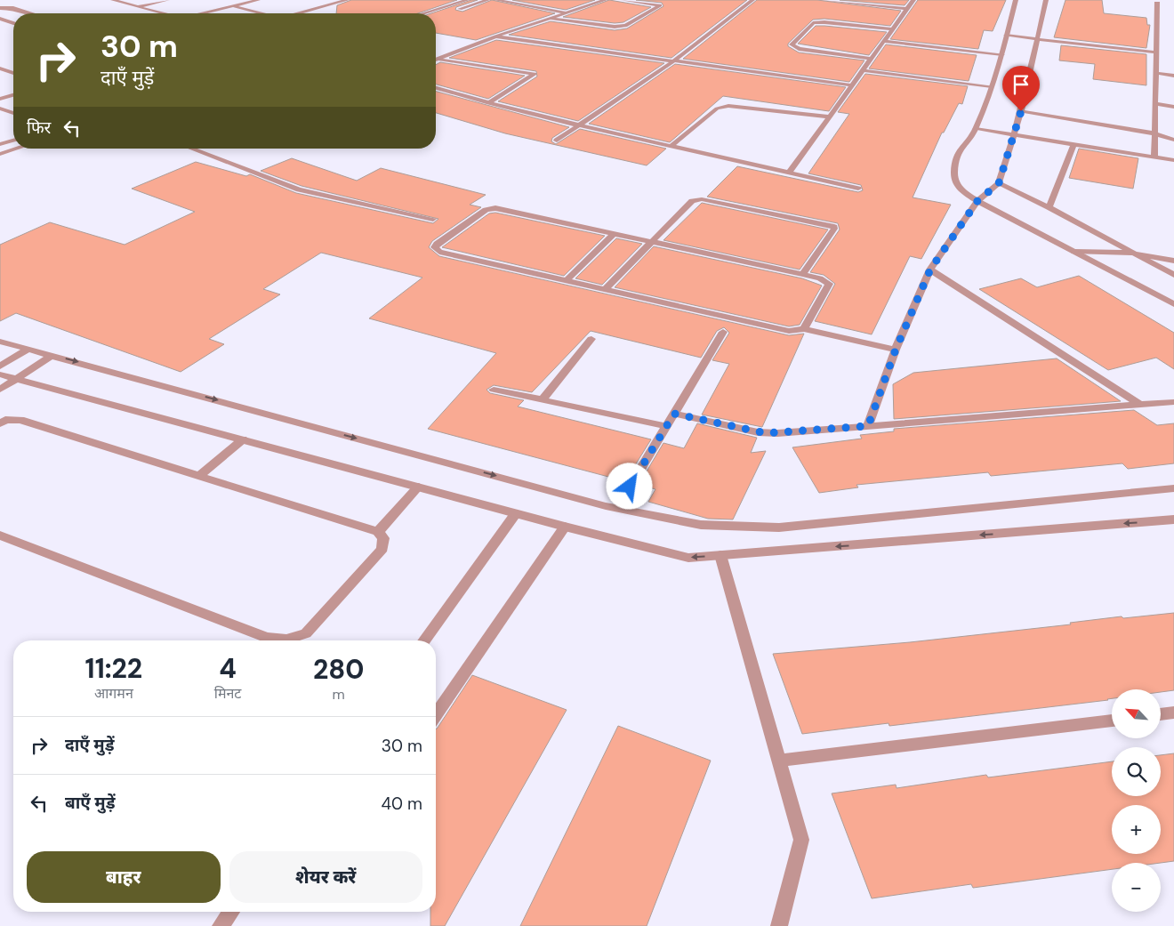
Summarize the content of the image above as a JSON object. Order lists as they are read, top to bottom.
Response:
{
  "north": "top left",
  "page": {
    "turn": ["30 m", "दाएँ मुड़ें"],
    "then": "फिर",
    "eta": [
      "11:22",
      "आगमन",
      "4",
      "मिनट",
      "280",
      "m"
    ],
    "map_buttons": ["+", "−"],
    "list": [
      {
        "name": "दाएँ मुड़ें",
        "value": "30 m"
      },
      {
        "name": "बाएँ मुड़ें",
        "value": "40 m"
      }
    ],
    "buttons": ["बाहर", "शेयर करें"]
  }
}
